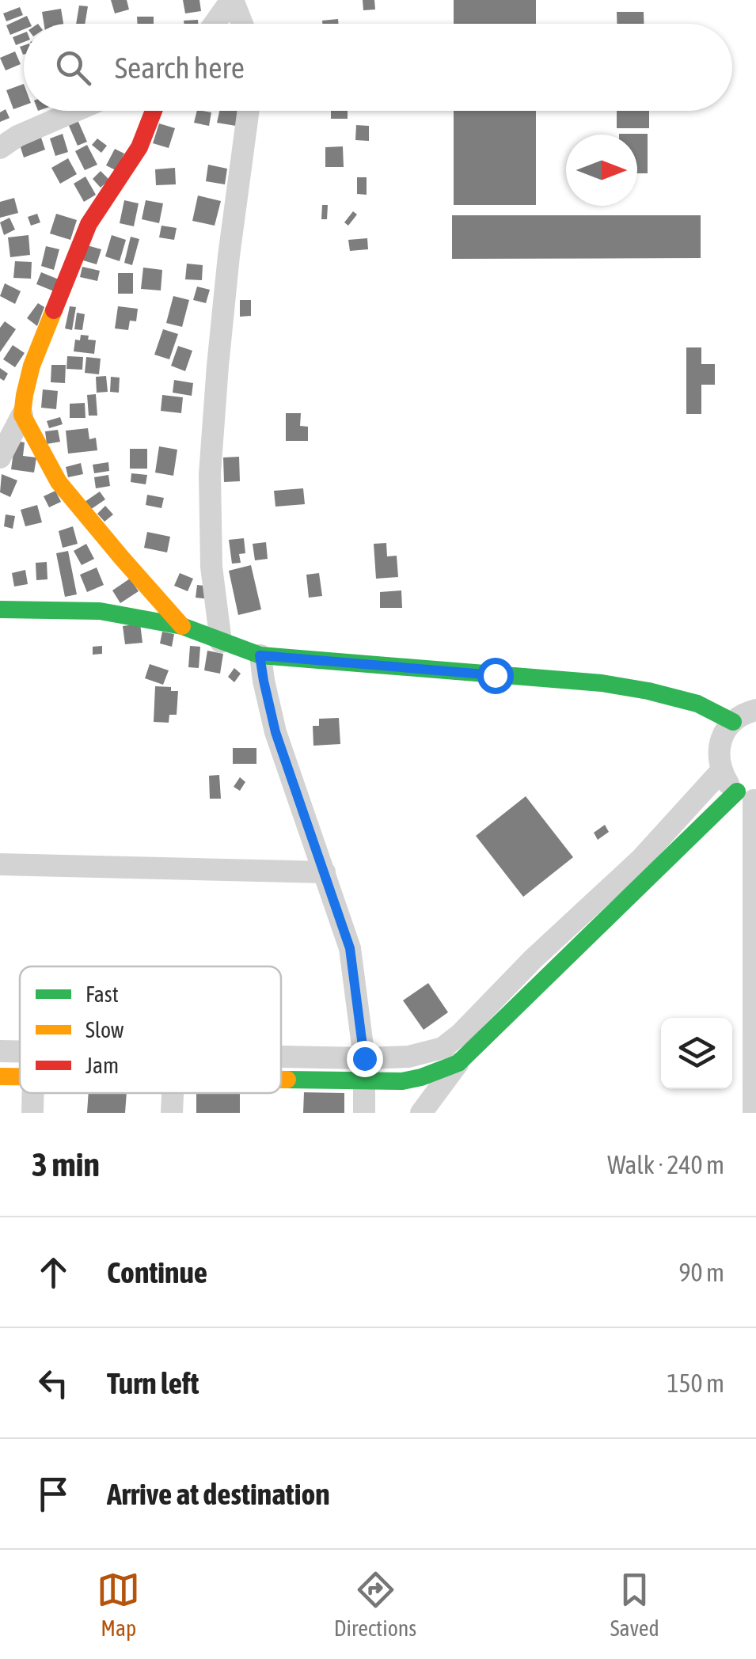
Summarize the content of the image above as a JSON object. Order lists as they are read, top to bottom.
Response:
{
  "legend": ["Fast", "Slow", "Jam"],
  "north": "right",
  "page": {
    "search": "Search here",
    "heading": ["3 min", "Walk · 240 m"],
    "list": [
      ["Continue", "90 m"],
      ["Turn left", "150 m"],
      "Arrive at destination"
    ],
    "nav": ["Map", "Directions", "Saved"]
  }
}
